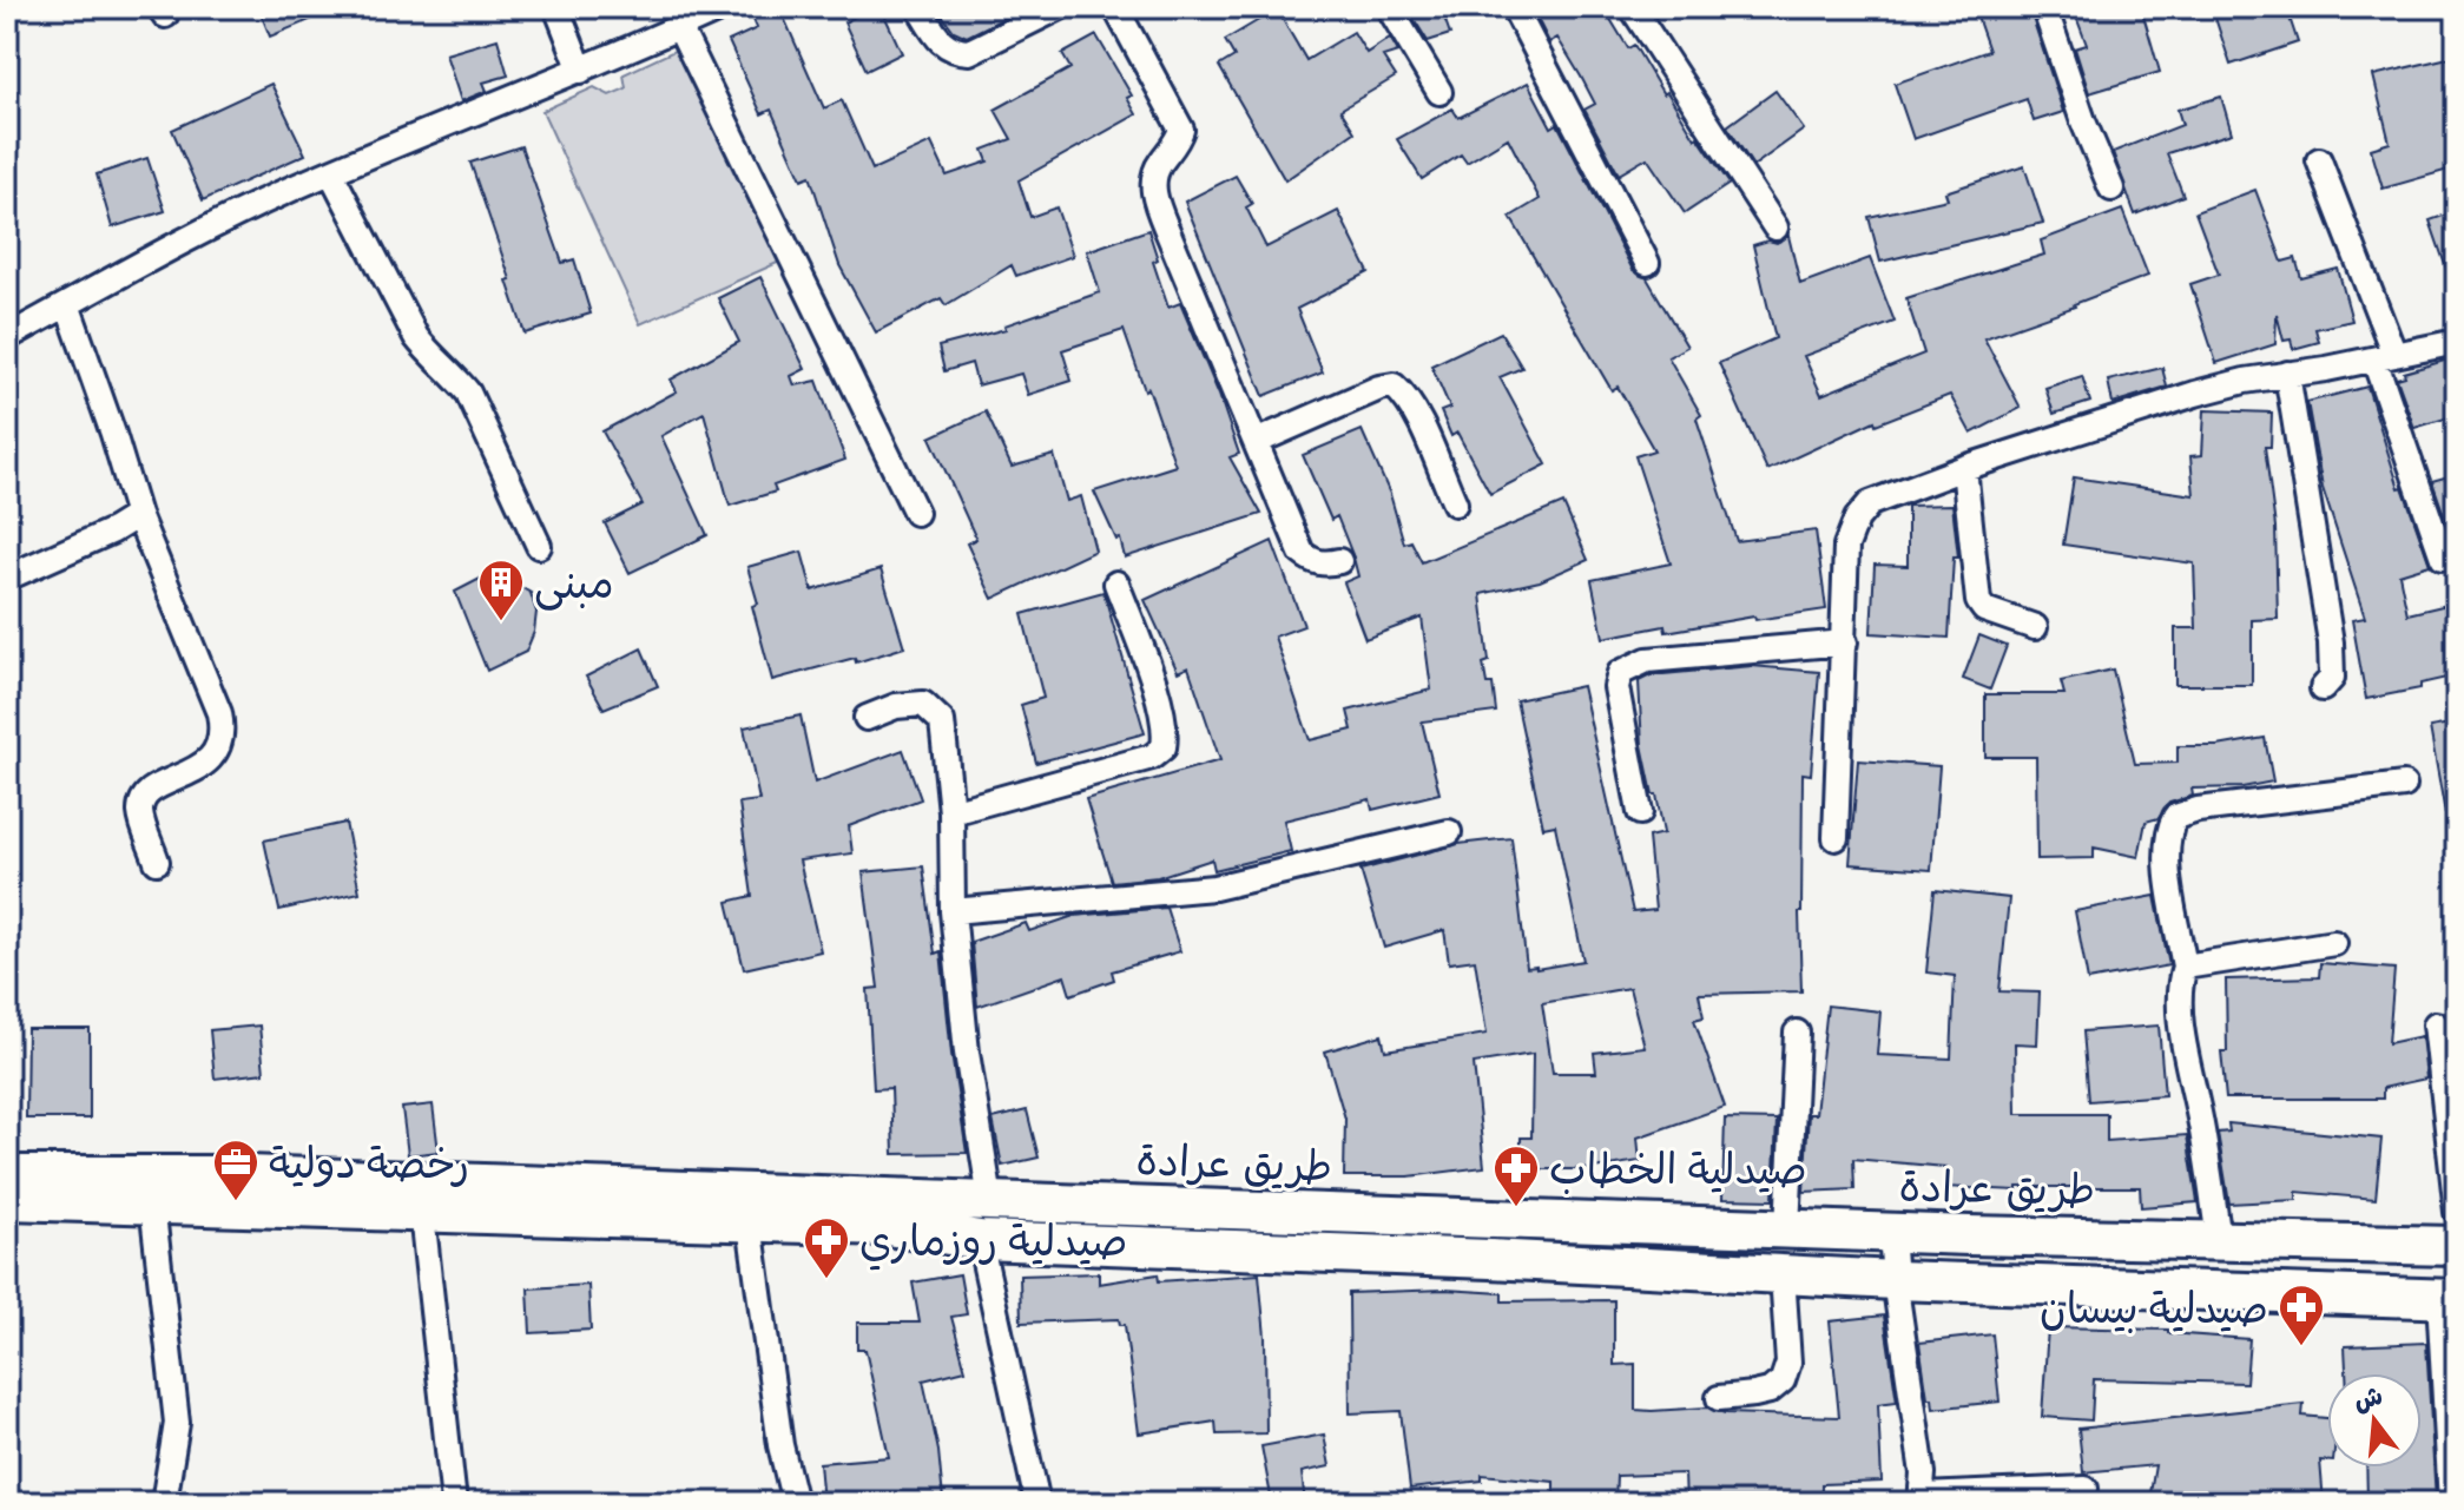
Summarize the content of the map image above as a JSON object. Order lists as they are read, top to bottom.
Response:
{
  "streets": {
    "main road": ["طريق عرادة"]
  },
  "places": {
    "building": ["مبنى"],
    "office": ["رخصة دولية"],
    "pharmacy": ["صيدلية الخطاب", "صيدلية روزماري", "صيدلية بيسان"]
  },
  "north": "top"
}
